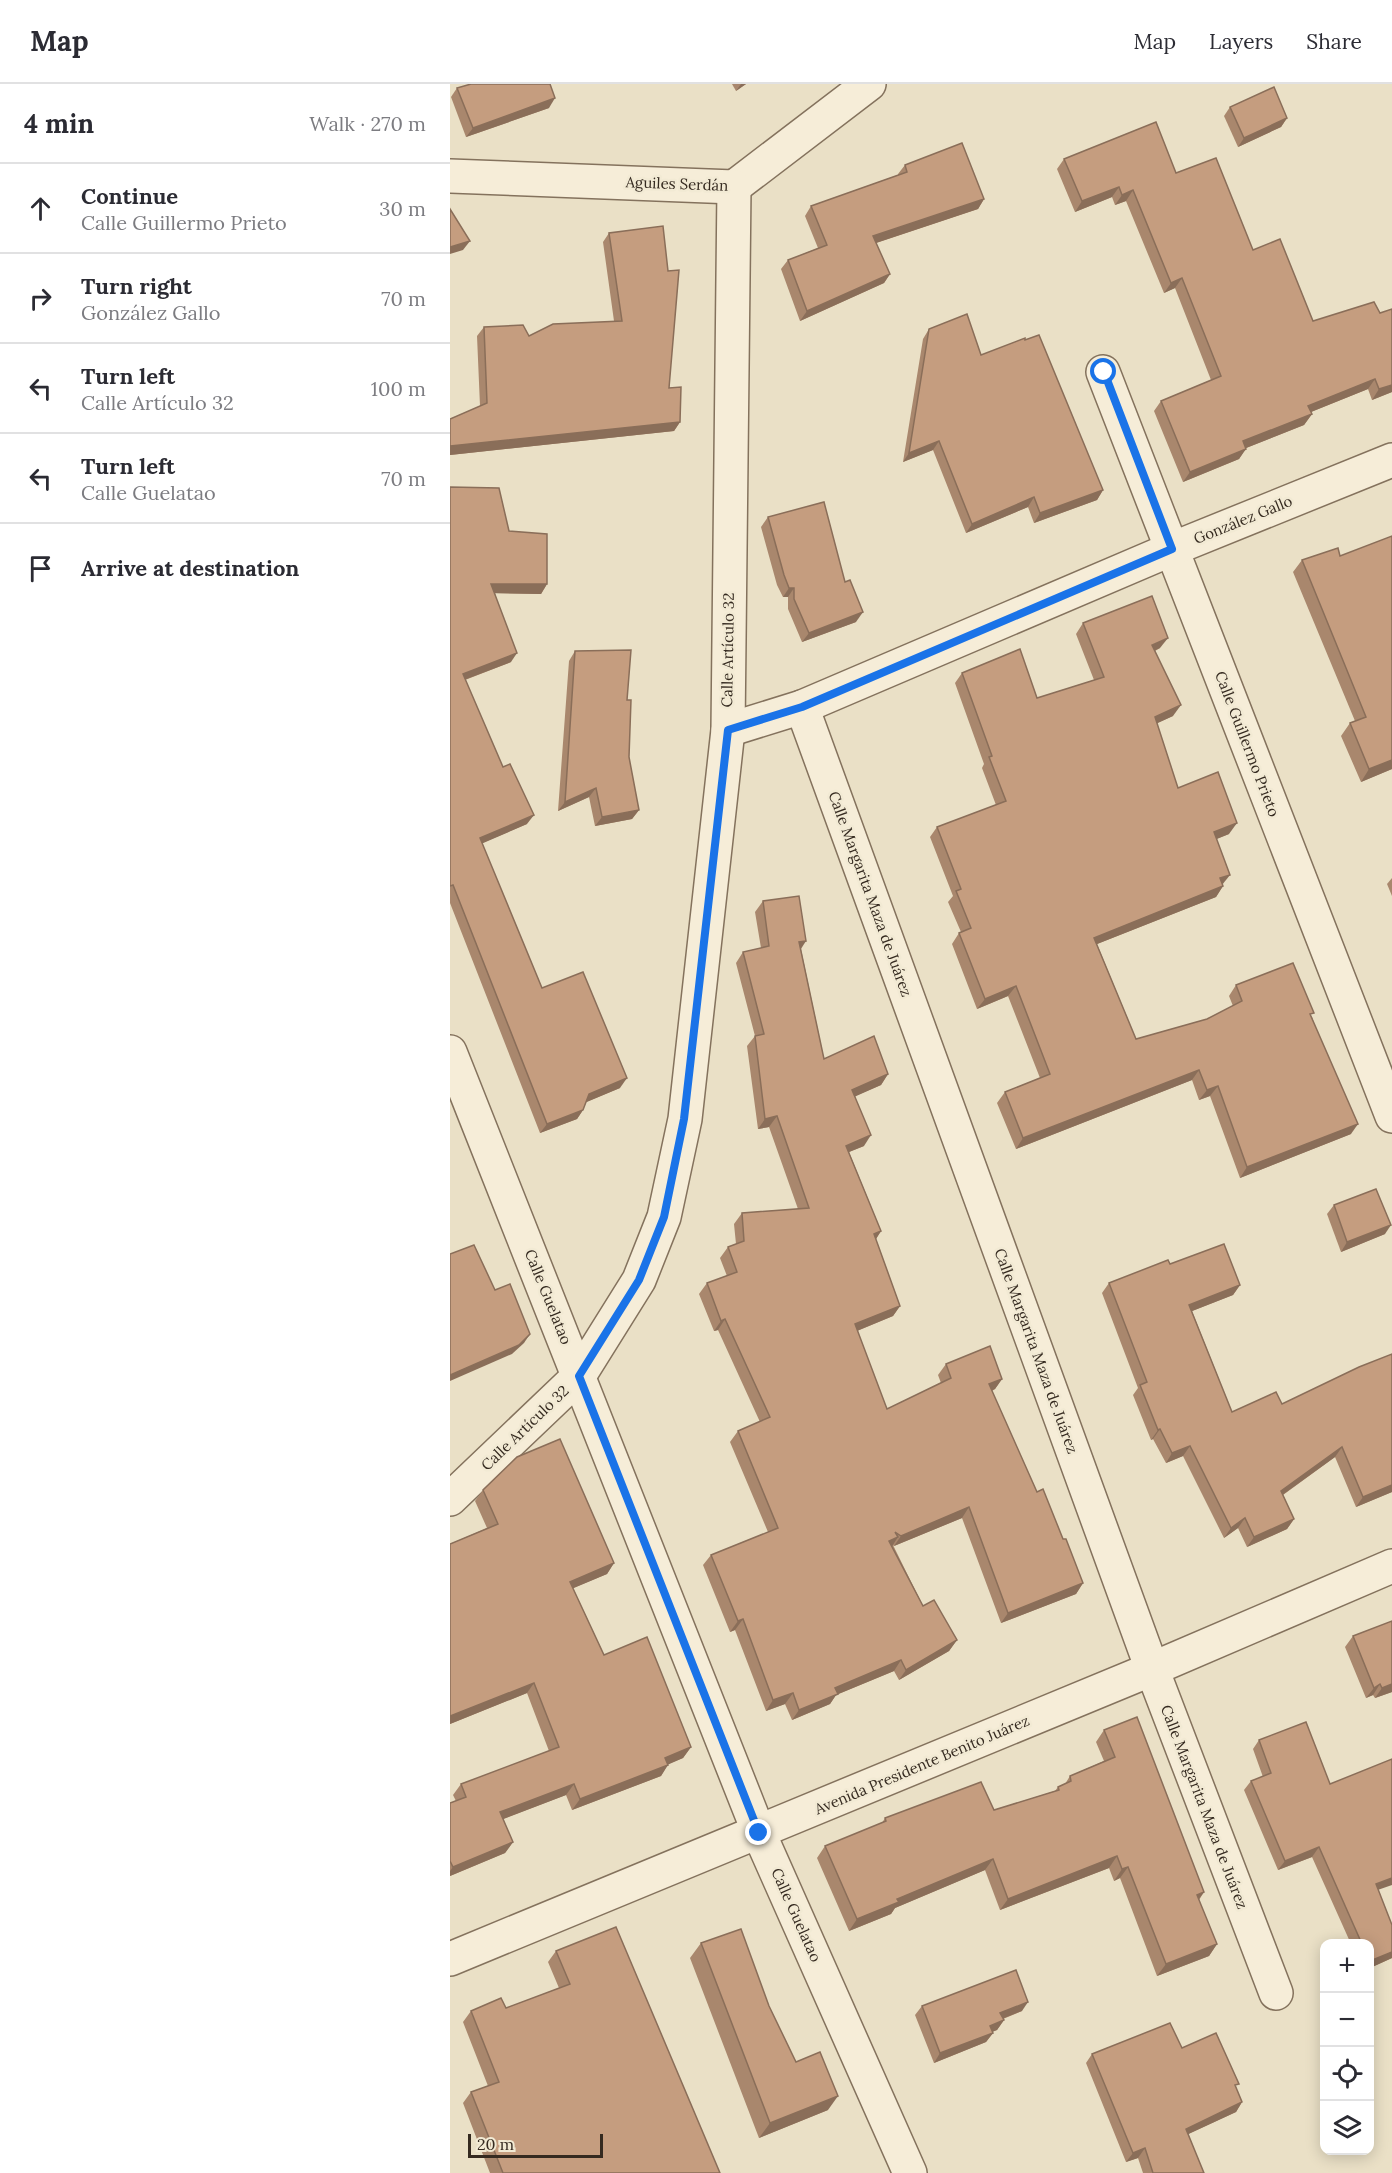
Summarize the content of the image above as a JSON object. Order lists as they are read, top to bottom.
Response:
{
  "streets": {
    "street": [
      "Aguiles Serdán",
      "González Gallo",
      "Calle Artículo 32",
      "Calle Guillermo Prieto",
      "Calle Margarita Maza de Juárez",
      "Calle Guelatao",
      "Avenida Presidente Benito Juárez"
    ]
  },
  "crossings": [
    ["Aguiles Serdán", "Calle Artículo 32"],
    ["González Gallo", "Calle Artículo 32"],
    ["González Gallo", "Calle Guillermo Prieto"],
    ["González Gallo", "Calle Margarita Maza de Juárez"],
    ["Calle Artículo 32", "Calle Guelatao"],
    ["Calle Margarita Maza de Juárez", "Avenida Presidente Benito Juárez"],
    ["Calle Guelatao", "Avenida Presidente Benito Juárez"]
  ],
  "scale_bar": "20 m",
  "page": {
    "header": "Map",
    "nav": ["Map", "Layers", "Share"],
    "heading": ["4 min", "Walk · 270 m"],
    "list": [
      ["Continue", "Calle Guillermo Prieto", "30 m"],
      ["Turn right", "González Gallo", "70 m"],
      ["Turn left", "Calle Artículo 32", "100 m"],
      ["Turn left", "Calle Guelatao", "70 m"],
      "Arrive at destination"
    ],
    "map_buttons": ["+", "−"],
    "scale": "20 m"
  }
}
